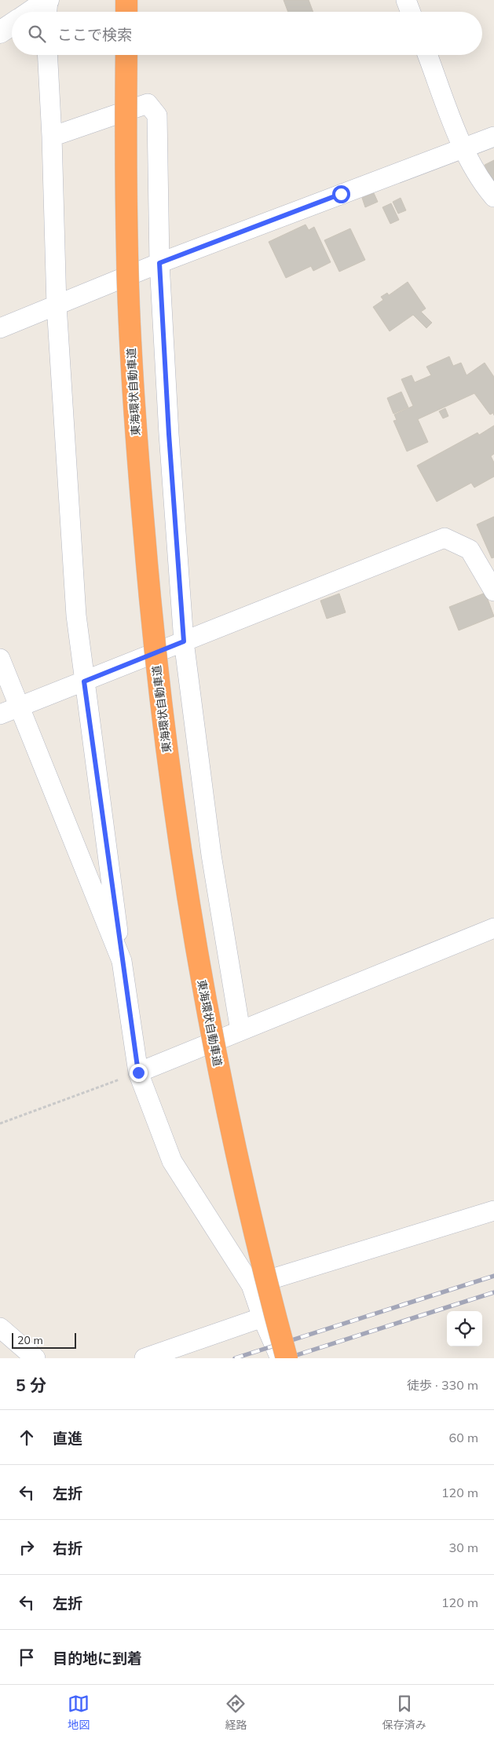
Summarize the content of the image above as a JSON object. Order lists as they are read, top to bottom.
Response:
{
  "streets": {
    "highway": ["東海環状自動車道"]
  },
  "scale_bar": "20 m",
  "page": {
    "search": "ここで検索",
    "scale": "20 m",
    "heading": ["5 分", "徒歩 · 330 m"],
    "list": [
      ["直進", "60 m"],
      ["左折", "120 m"],
      ["右折", "30 m"],
      ["左折", "120 m"],
      "目的地に到着"
    ],
    "nav": ["地図", "経路", "保存済み"]
  }
}
